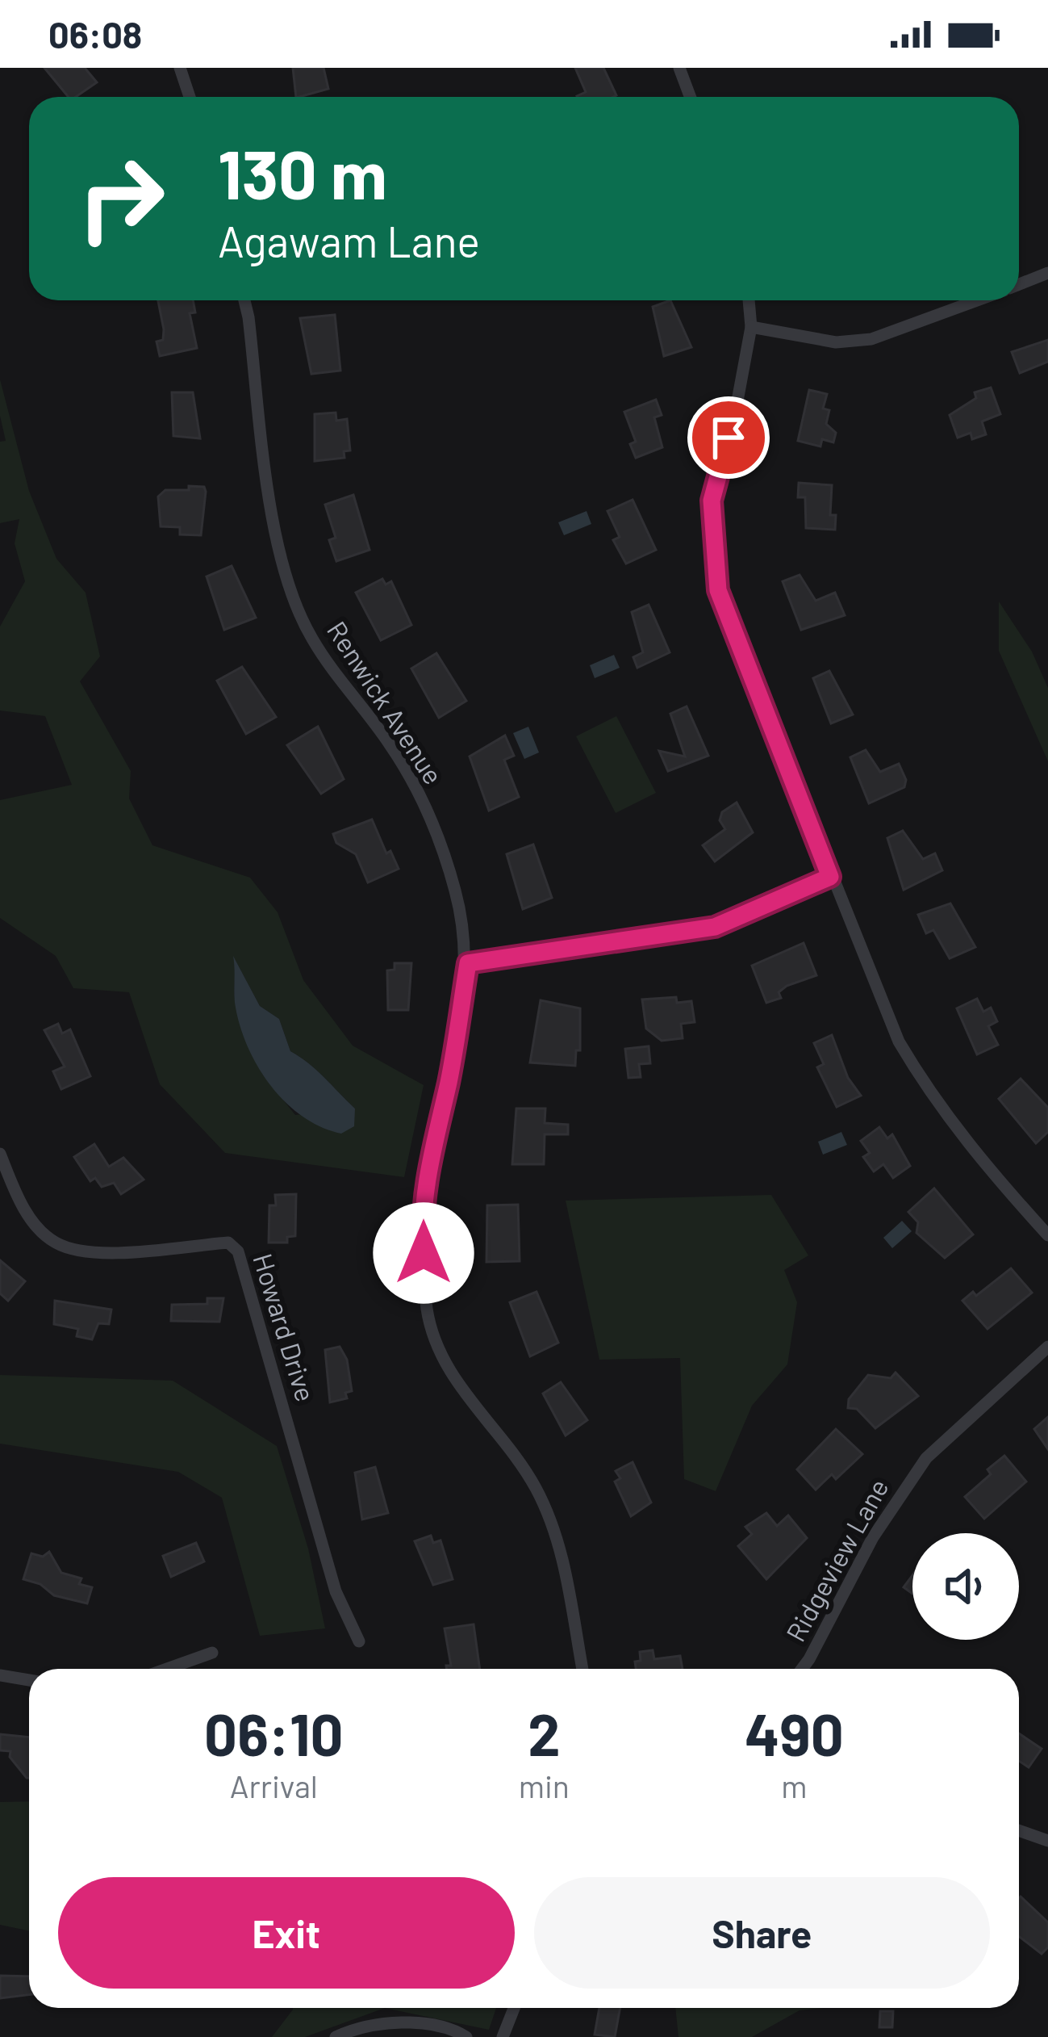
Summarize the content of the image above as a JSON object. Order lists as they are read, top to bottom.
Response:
{
  "streets": {
    "street": ["Renwick Avenue", "Howard Drive", "Ridgeview Lane"]
  },
  "page": {
    "status": "06:08",
    "turn": ["130 m", "Agawam Lane"],
    "eta": [
      "06:10",
      "Arrival",
      "2",
      "min",
      "490",
      "m"
    ],
    "buttons": ["Exit", "Share"]
  }
}
